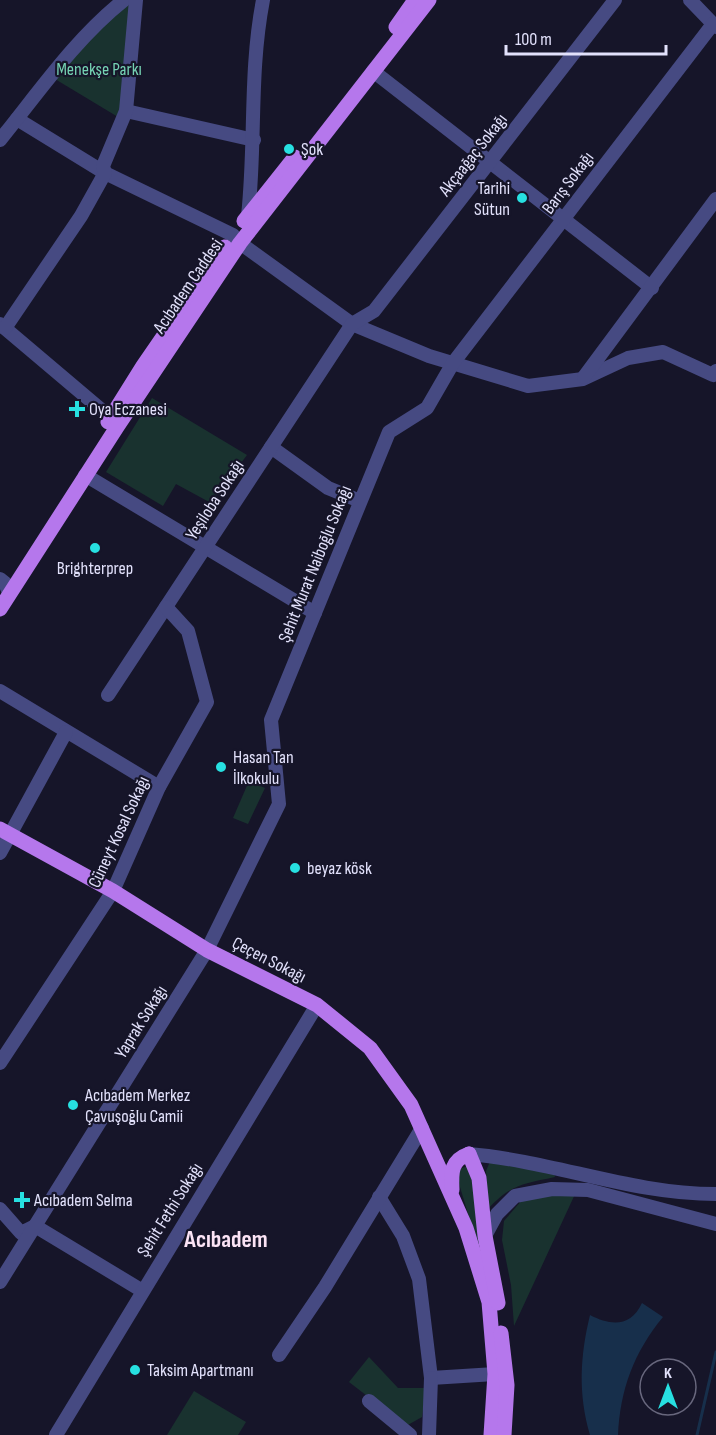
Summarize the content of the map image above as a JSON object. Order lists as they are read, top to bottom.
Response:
{
  "streets": {
    "main road": ["Acıbadem Caddesi", "Çeçen Sokağı"],
    "street": [
      "Akçaağaç Sokağı",
      "Barış Sokağı",
      "Yeşiloba Sokağı",
      "Şehit Murat Naiboğlu Sokağı",
      "Cüneyt Kosal Sokağı",
      "Yaprak Sokağı",
      "Şehit Fethi Sokağı"
    ]
  },
  "crossings": [
    ["Akçaağaç Sokağı", "Yeşiloba Sokağı"],
    ["Barış Sokağı", "Şehit Murat Naiboğlu Sokağı"],
    ["Yeşiloba Sokağı", "Cüneyt Kosal Sokağı"],
    ["Şehit Murat Naiboğlu Sokağı", "Yaprak Sokağı"],
    ["Cüneyt Kosal Sokağı", "Çeçen Sokağı"],
    ["Çeçen Sokağı", "Yaprak Sokağı"],
    ["Çeçen Sokağı", "Şehit Fethi Sokağı"]
  ],
  "districts": ["Acıbadem"],
  "parks": ["Menekşe Parkı"],
  "places": {
    "other": [
      "Şok",
      "Tarihi Sütun",
      "Brighterprep",
      "Hasan Tan İlkokulu",
      "beyaz kösk",
      "Acıbadem Merkez Çavuşoğlu Camii",
      "Taksim Apartmanı"
    ],
    "health": ["Oya Eczanesi", "Acıbadem Selma"]
  },
  "scale_bar": "100 m",
  "north": "top"
}
